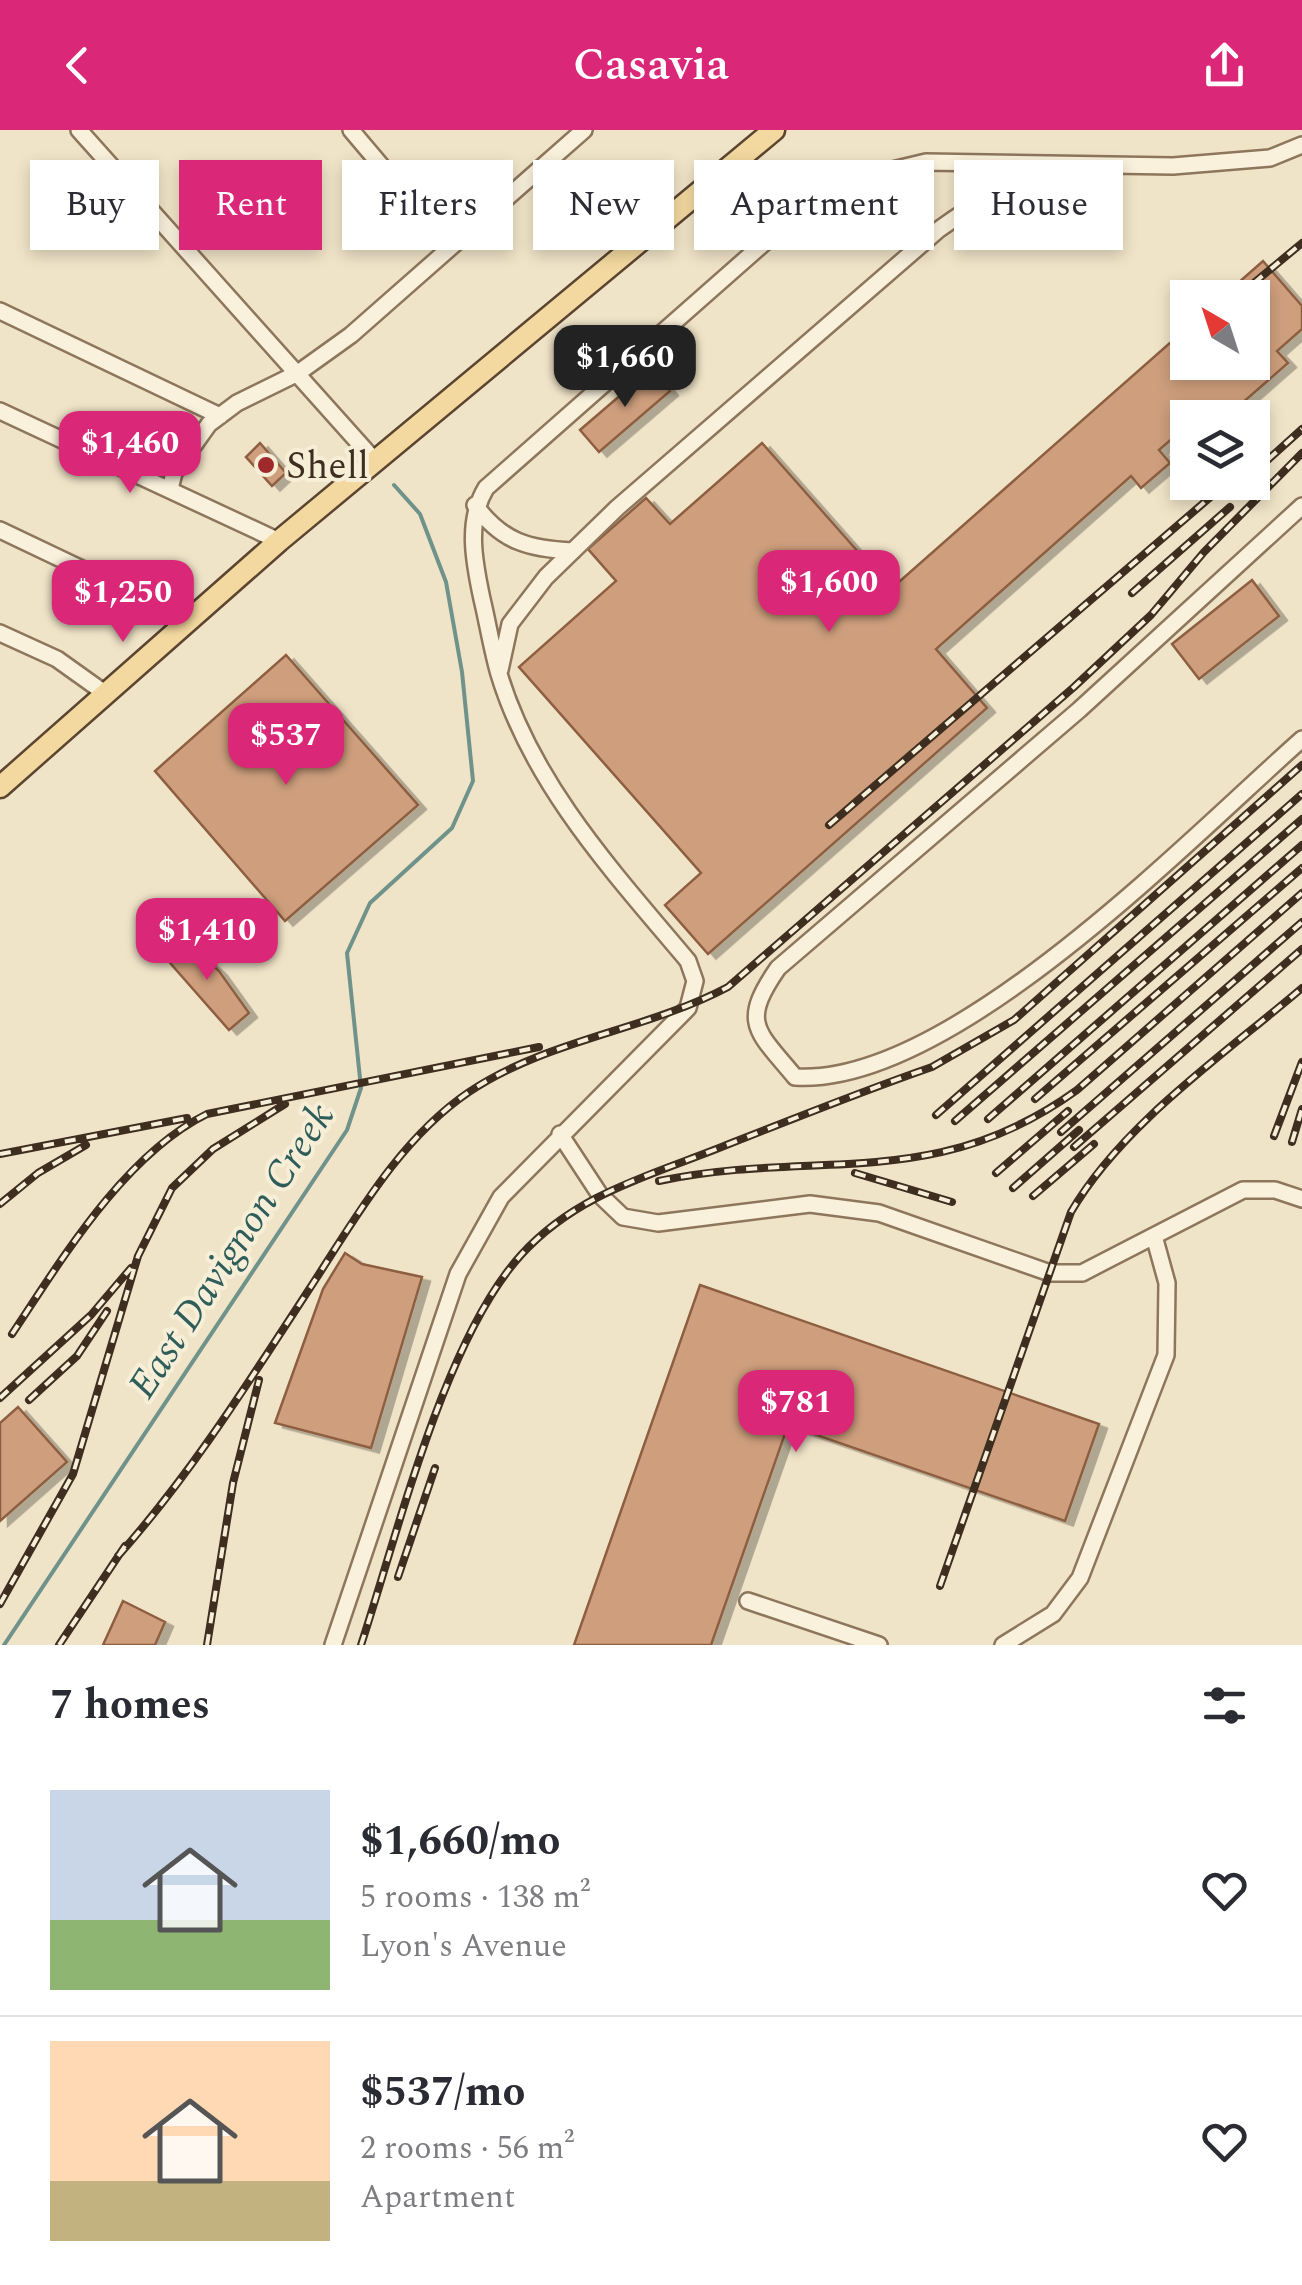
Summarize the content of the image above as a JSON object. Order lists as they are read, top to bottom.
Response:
{
  "water": ["East Davignon Creek"],
  "places": ["Shell"],
  "north": "top left",
  "page": {
    "header": "Casavia",
    "chip": [
      "Buy",
      "Rent",
      "Filters",
      "New",
      "Apartment",
      "House"
    ],
    "price": [
      "$1,660",
      "$1,460",
      "$1,600",
      "$1,250",
      "$537",
      "$1,410",
      "$781"
    ],
    "heading": "7 homes",
    "list": [
      {
        "name": "$1,660/mo",
        "note": "5 rooms · 138 m² · Lyon's Avenue"
      },
      {
        "name": "$537/mo",
        "note": "2 rooms · 56 m² · Apartment"
      }
    ]
  }
}
